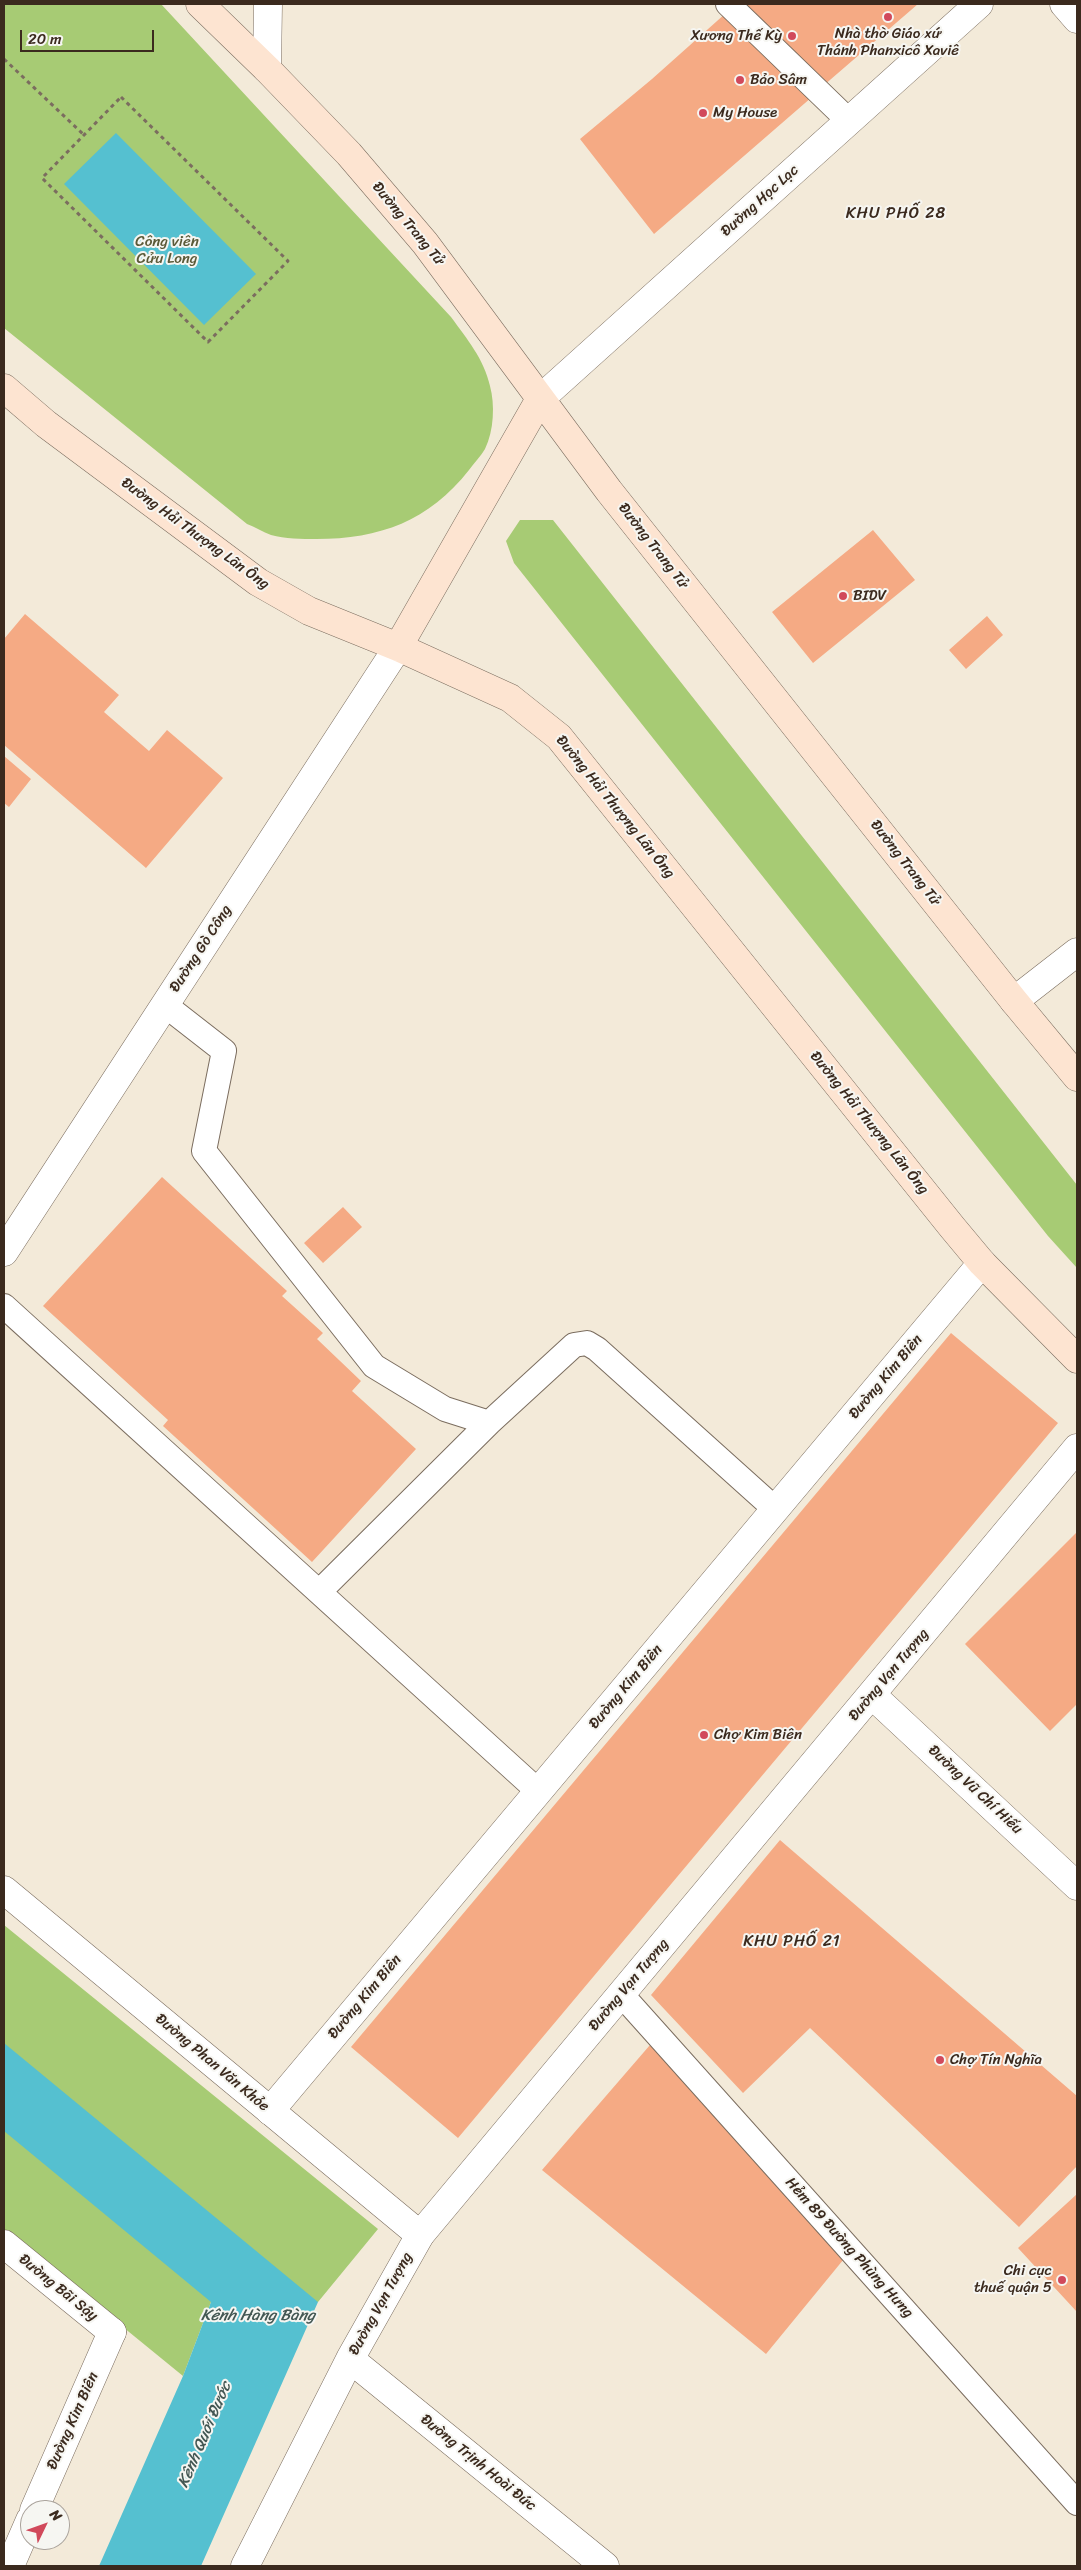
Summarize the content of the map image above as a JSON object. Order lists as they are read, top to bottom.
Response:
{
  "streets": {
    "main road": ["Đường Trang Tử", "Đường Hải Thượng Lãn Ông"],
    "street": [
      "Đường Học Lạc",
      "Đường Gò Công",
      "Đường Kim Biên",
      "Đường Vạn Tượng",
      "Đường Vũ Chí Hiếu",
      "Đường Phan Văn Khỏe",
      "Đường Bãi Sậy",
      "Đường Trịnh Hoài Đức"
    ],
    "lane": ["Hẻm 89 Đường Phùng Hưng"]
  },
  "crossings": [
    ["Đường Học Lạc", "Đường Trang Tử"],
    ["Đường Hải Thượng Lãn Ông", "Đường Gò Công"],
    ["Đường Hải Thượng Lãn Ông", "Đường Kim Biên"],
    ["Đường Kim Biên", "Đường Phan Văn Khỏe"],
    ["Đường Kim Biên", "Đường Bãi Sậy"],
    ["Đường Vạn Tượng", "Đường Vũ Chí Hiếu"],
    ["Đường Vạn Tượng", "Đường Phan Văn Khỏe"],
    ["Đường Vạn Tượng", "Hẻm 89 Đường Phùng Hưng"],
    ["Đường Vạn Tượng", "Đường Trịnh Hoài Đức"]
  ],
  "districts": ["KHU PHỐ 28", "KHU PHỐ 21"],
  "water": ["Kênh Hàng Bàng", "Kênh Quới Đước"],
  "parks": ["Công viên Cửu Long"],
  "places": [
    "Nhà thờ Giáo xứ Thánh Phanxicô Xaviê",
    "Xương Thế Kỳ",
    "Bảo Sâm",
    "My House",
    "BIDV",
    "Chợ Kim Biên",
    "Chợ Tín Nghĩa",
    "Chi cục thuế quận 5"
  ],
  "scale_bar": "20 m",
  "north": "top right"
}
